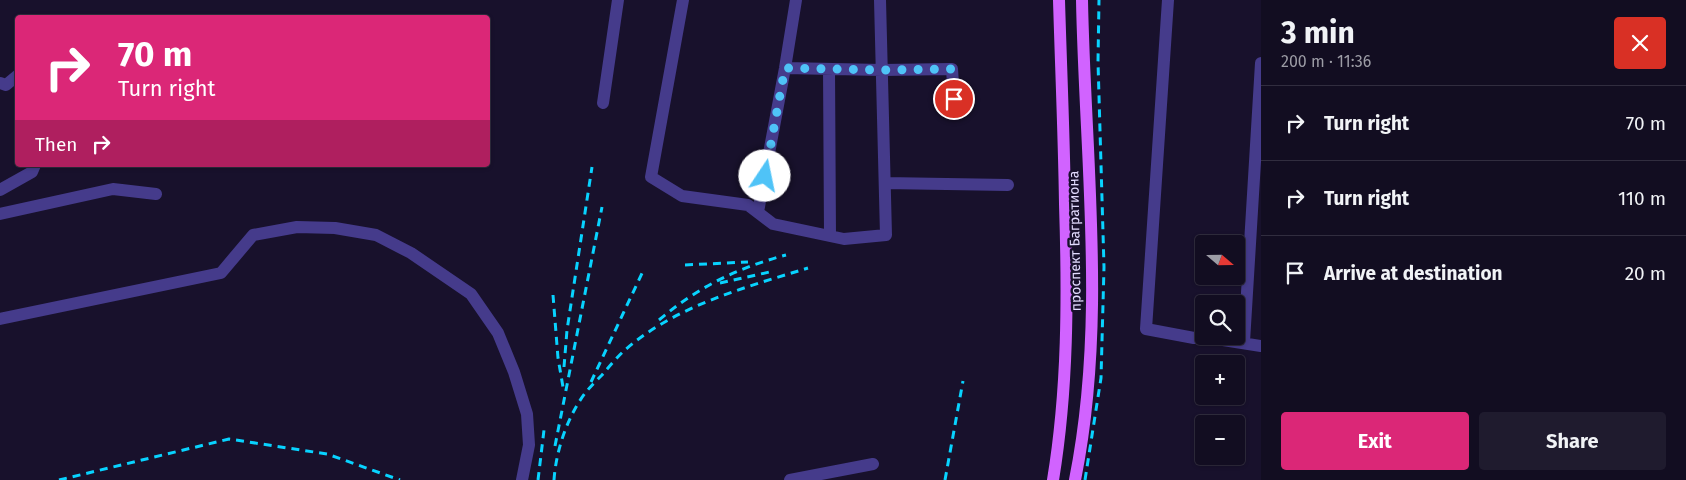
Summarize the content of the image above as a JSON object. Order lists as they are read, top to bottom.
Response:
{
  "streets": {
    "main road": ["проспект Багратиона"]
  },
  "north": "right",
  "page": {
    "heading": ["3 min", "200 m · 11:36"],
    "turn": ["70 m", "Turn right"],
    "list": [
      {
        "name": "Turn right",
        "value": "70 m"
      },
      {
        "name": "Turn right",
        "value": "110 m"
      },
      {
        "name": "Arrive at destination",
        "value": "20 m"
      }
    ],
    "then": "Then",
    "map_buttons": ["+", "−"],
    "buttons": ["Exit", "Share"]
  }
}
